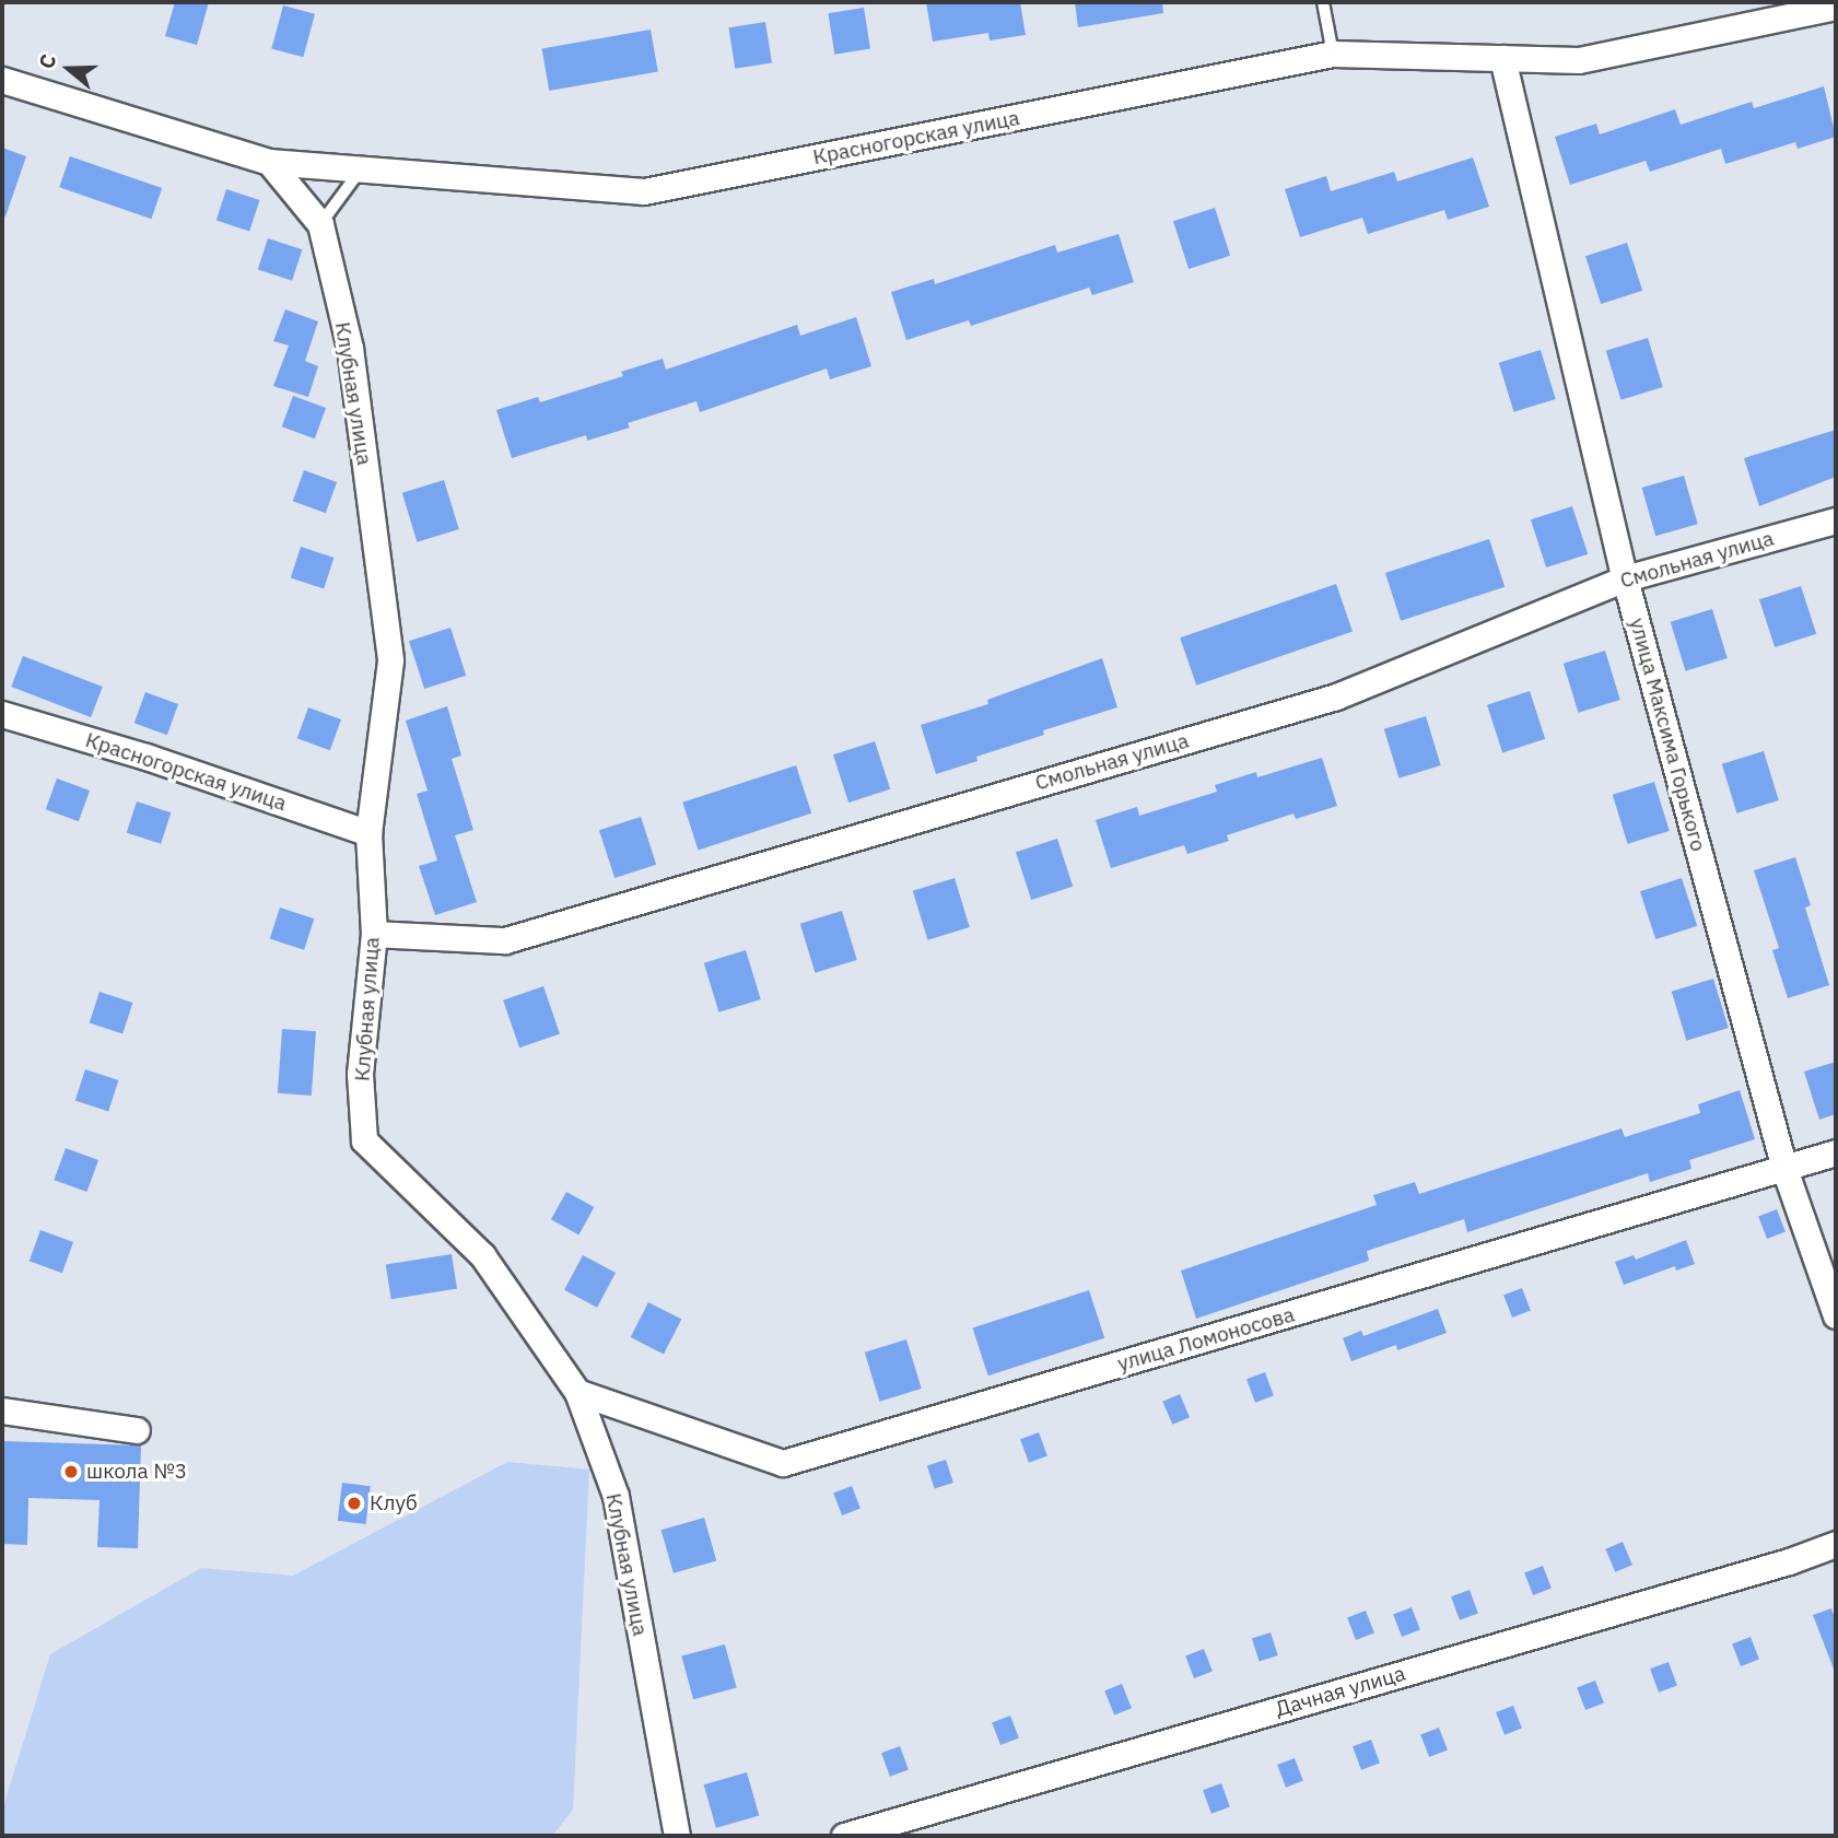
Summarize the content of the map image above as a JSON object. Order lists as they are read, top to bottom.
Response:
{
  "streets": {
    "street": [
      "Красногорская улица",
      "Клубная улица",
      "Смольная улица",
      "улица Максима Горького",
      "улица Ломоносова",
      "Дачная улица"
    ]
  },
  "crossings": [
    ["Красногорская улица", "Клубная улица"],
    ["Красногорская улица", "улица Максима Горького"],
    ["Клубная улица", "Смольная улица"],
    ["Клубная улица", "улица Ломоносова"],
    ["Смольная улица", "улица Максима Горького"],
    ["улица Максима Горького", "улица Ломоносова"]
  ],
  "places": ["школа №3", "Клуб"],
  "north": "left"
}
